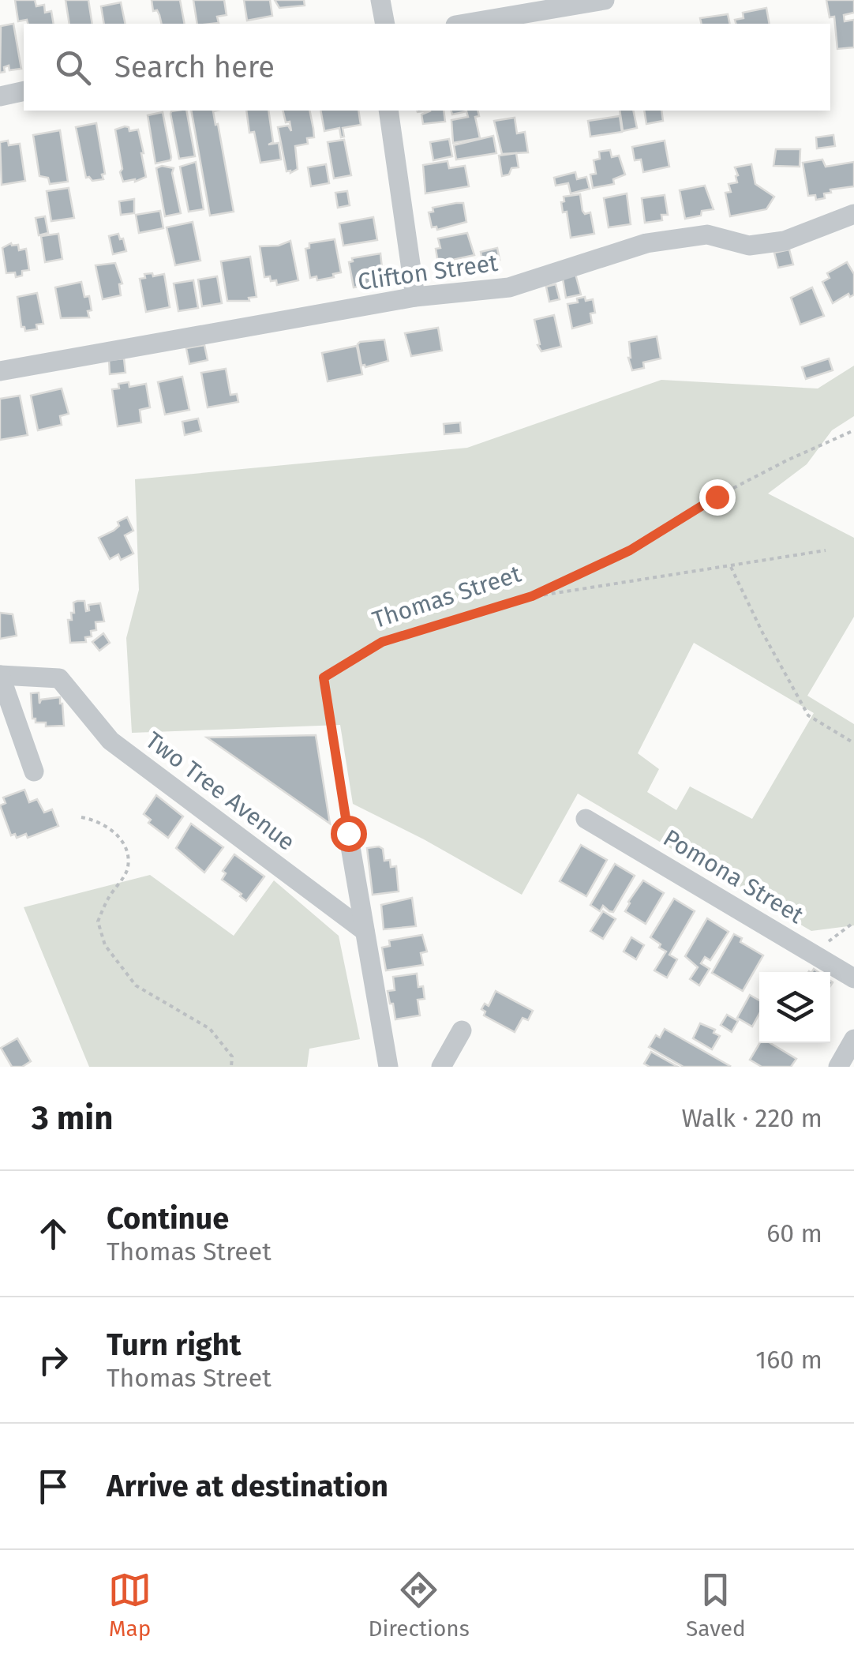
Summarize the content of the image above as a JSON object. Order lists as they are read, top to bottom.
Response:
{
  "streets": {
    "street": ["Clifton Street", "Two Tree Avenue", "Pomona Street"],
    "path": ["Thomas Street"]
  },
  "page": {
    "search": "Search here",
    "heading": ["3 min", "Walk · 220 m"],
    "list": [
      ["Continue", "Thomas Street", "60 m"],
      ["Turn right", "Thomas Street", "160 m"],
      "Arrive at destination"
    ],
    "nav": ["Map", "Directions", "Saved"]
  }
}
